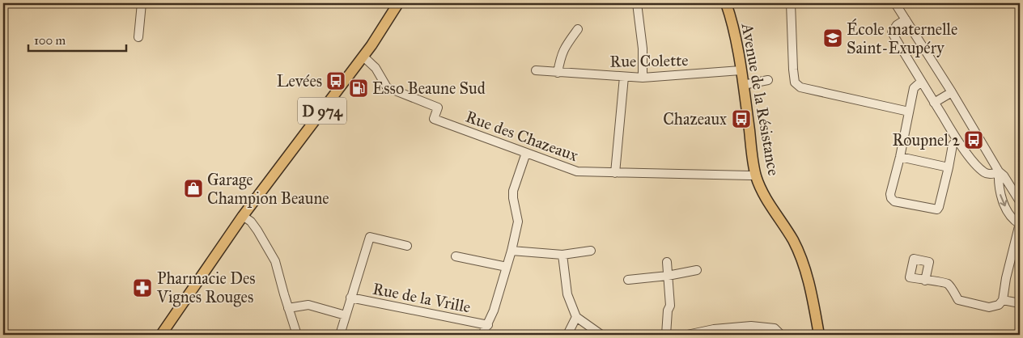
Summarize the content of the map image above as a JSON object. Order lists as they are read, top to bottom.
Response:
{
  "streets": {
    "main road": ["Avenue de la Résistance", "D 974"],
    "street": ["Rue Colette", "Rue des Chazeaux", "Rue de la Vrille"]
  },
  "crossings": [
    ["Rue Colette", "Avenue de la Résistance"],
    ["Avenue de la Résistance", "Rue des Chazeaux"],
    ["D 974", "Rue des Chazeaux"]
  ],
  "places": {
    "school or university": ["École maternelle Saint-Exupéry"],
    "bus stop": ["Levées", "Chazeaux", "Roupnel 2"],
    "fuel station": ["Esso Beaune Sud"],
    "shop": ["Garage Champion Beaune"],
    "pharmacy": ["Pharmacie Des Vignes Rouges"]
  },
  "scale_bar": "100 m"
}
